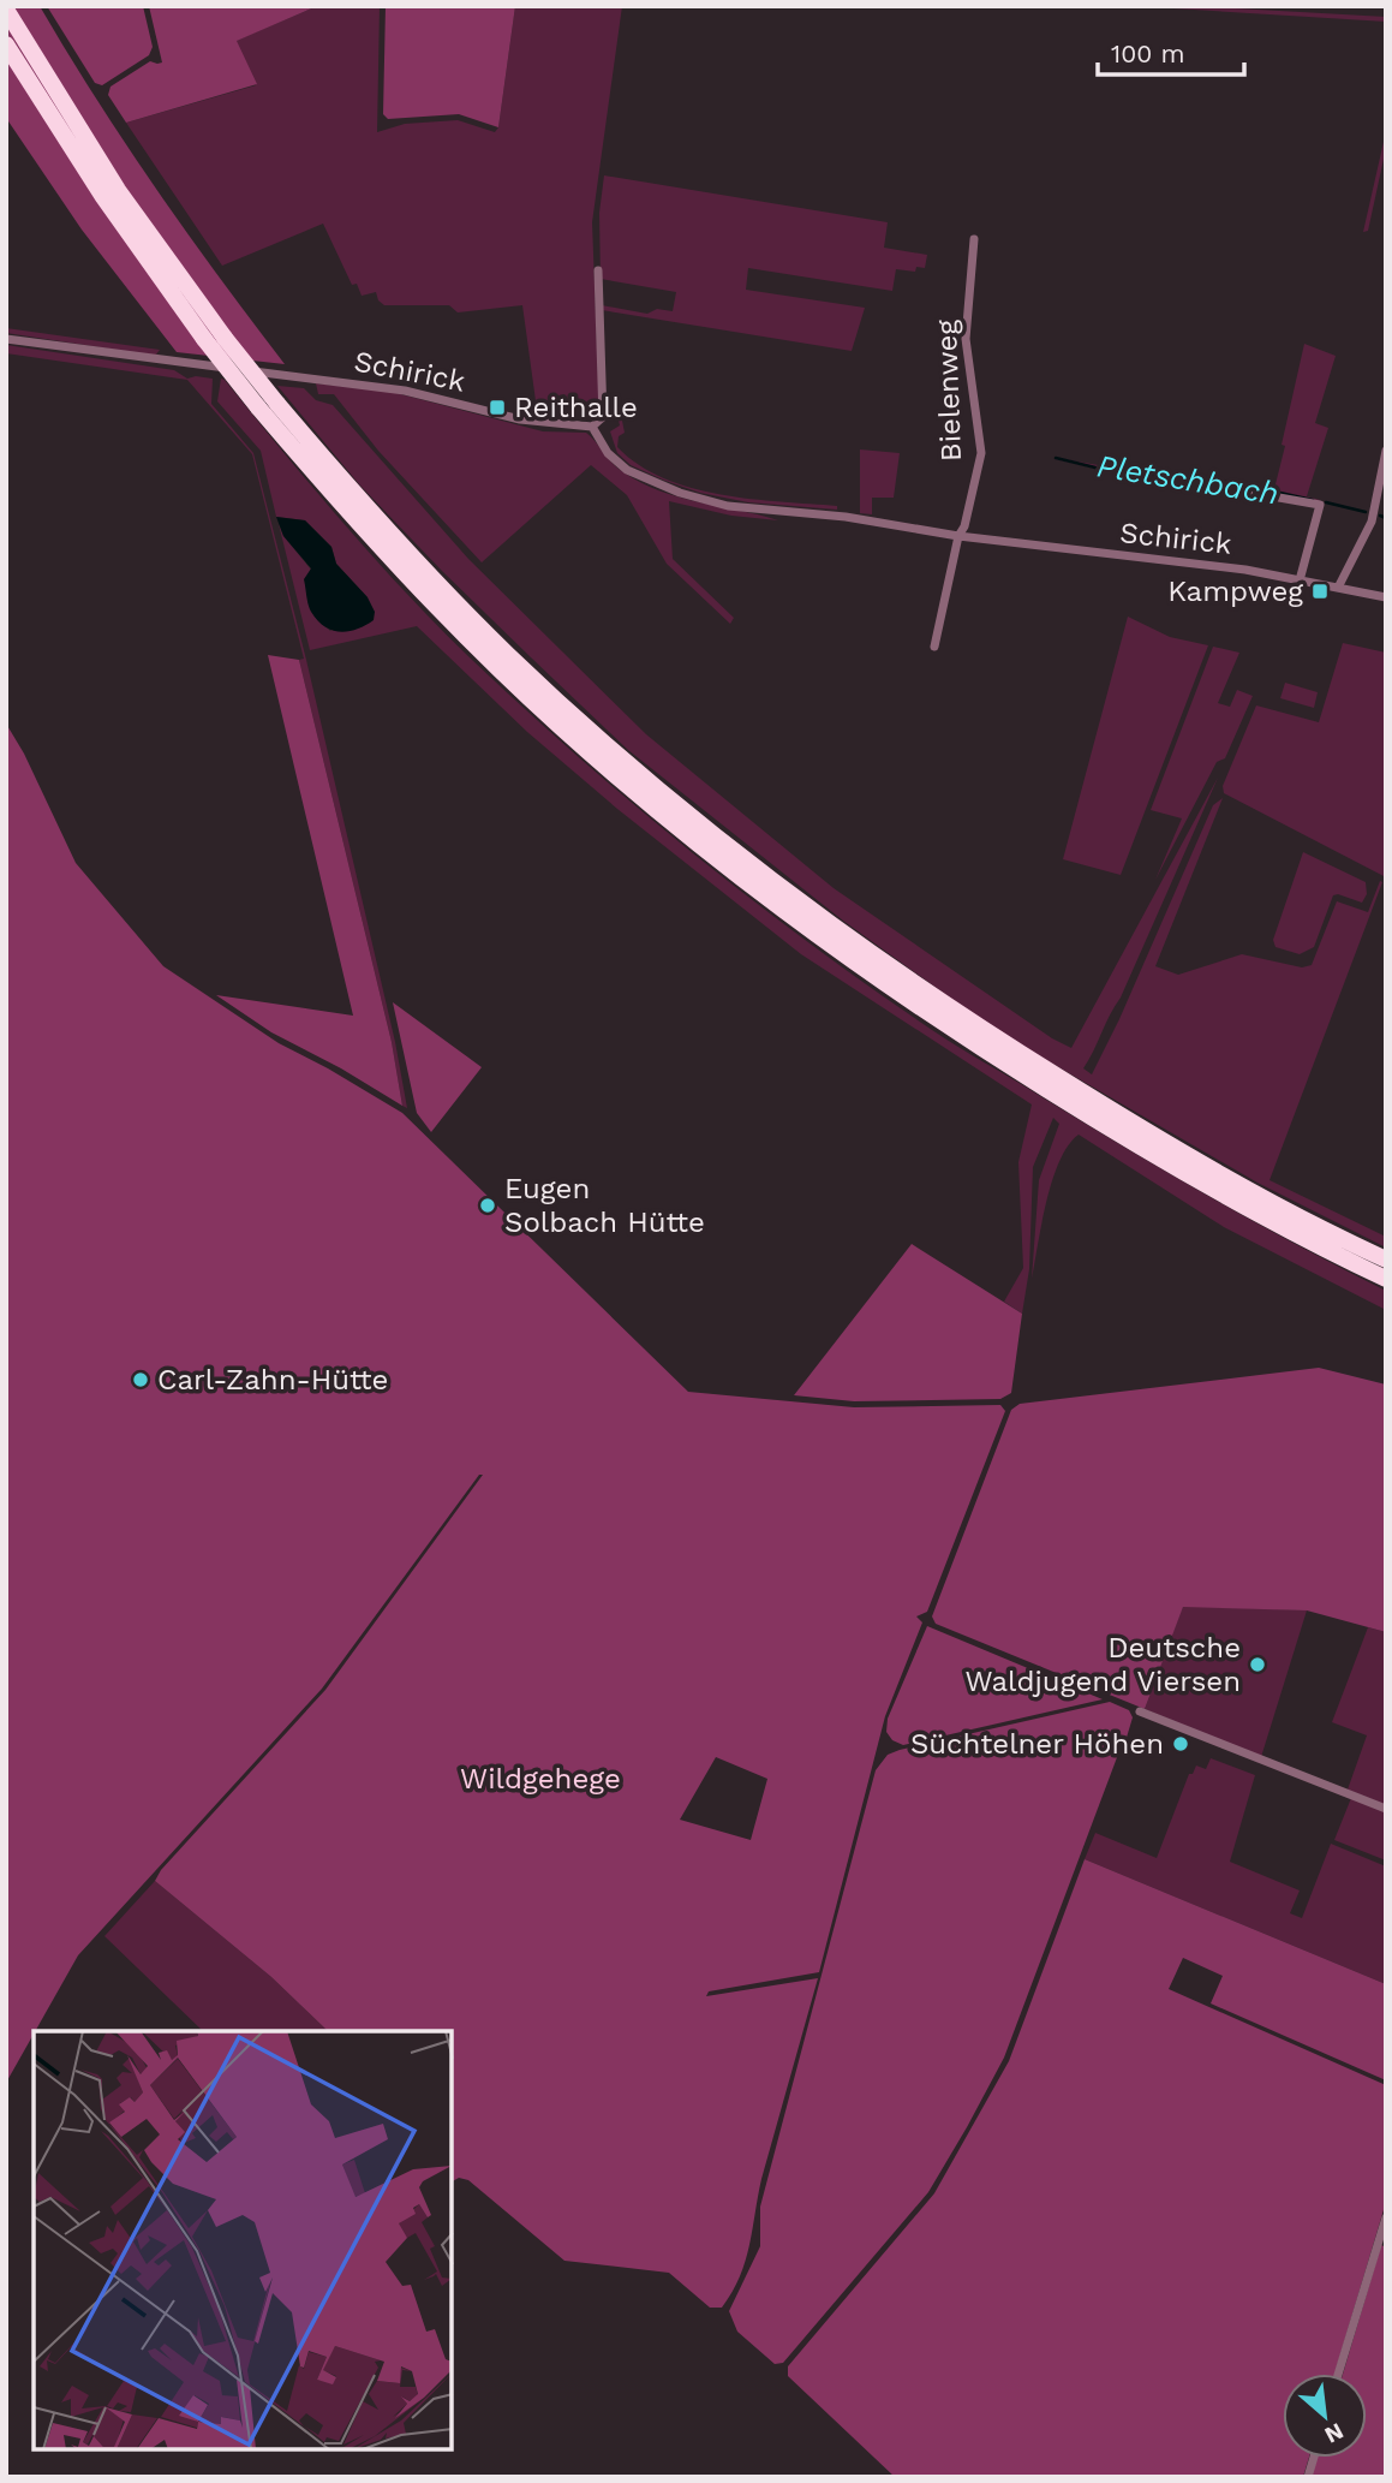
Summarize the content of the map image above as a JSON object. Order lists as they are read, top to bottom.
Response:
{
  "streets": {
    "street": ["Schirick", "Bielenweg"]
  },
  "crossings": [
    ["Schirick", "Bielenweg"]
  ],
  "water": ["Pletschbach"],
  "parks": ["Wildgehege"],
  "places": {
    "transit": ["Reithalle", "Kampweg"],
    "other": [
      "Eugen Solbach Hütte",
      "Carl-Zahn-Hütte",
      "Deutsche Waldjugend Viersen",
      "Süchtelner Höhen"
    ]
  },
  "scale_bar": "100 m",
  "north": "bottom right"
}
